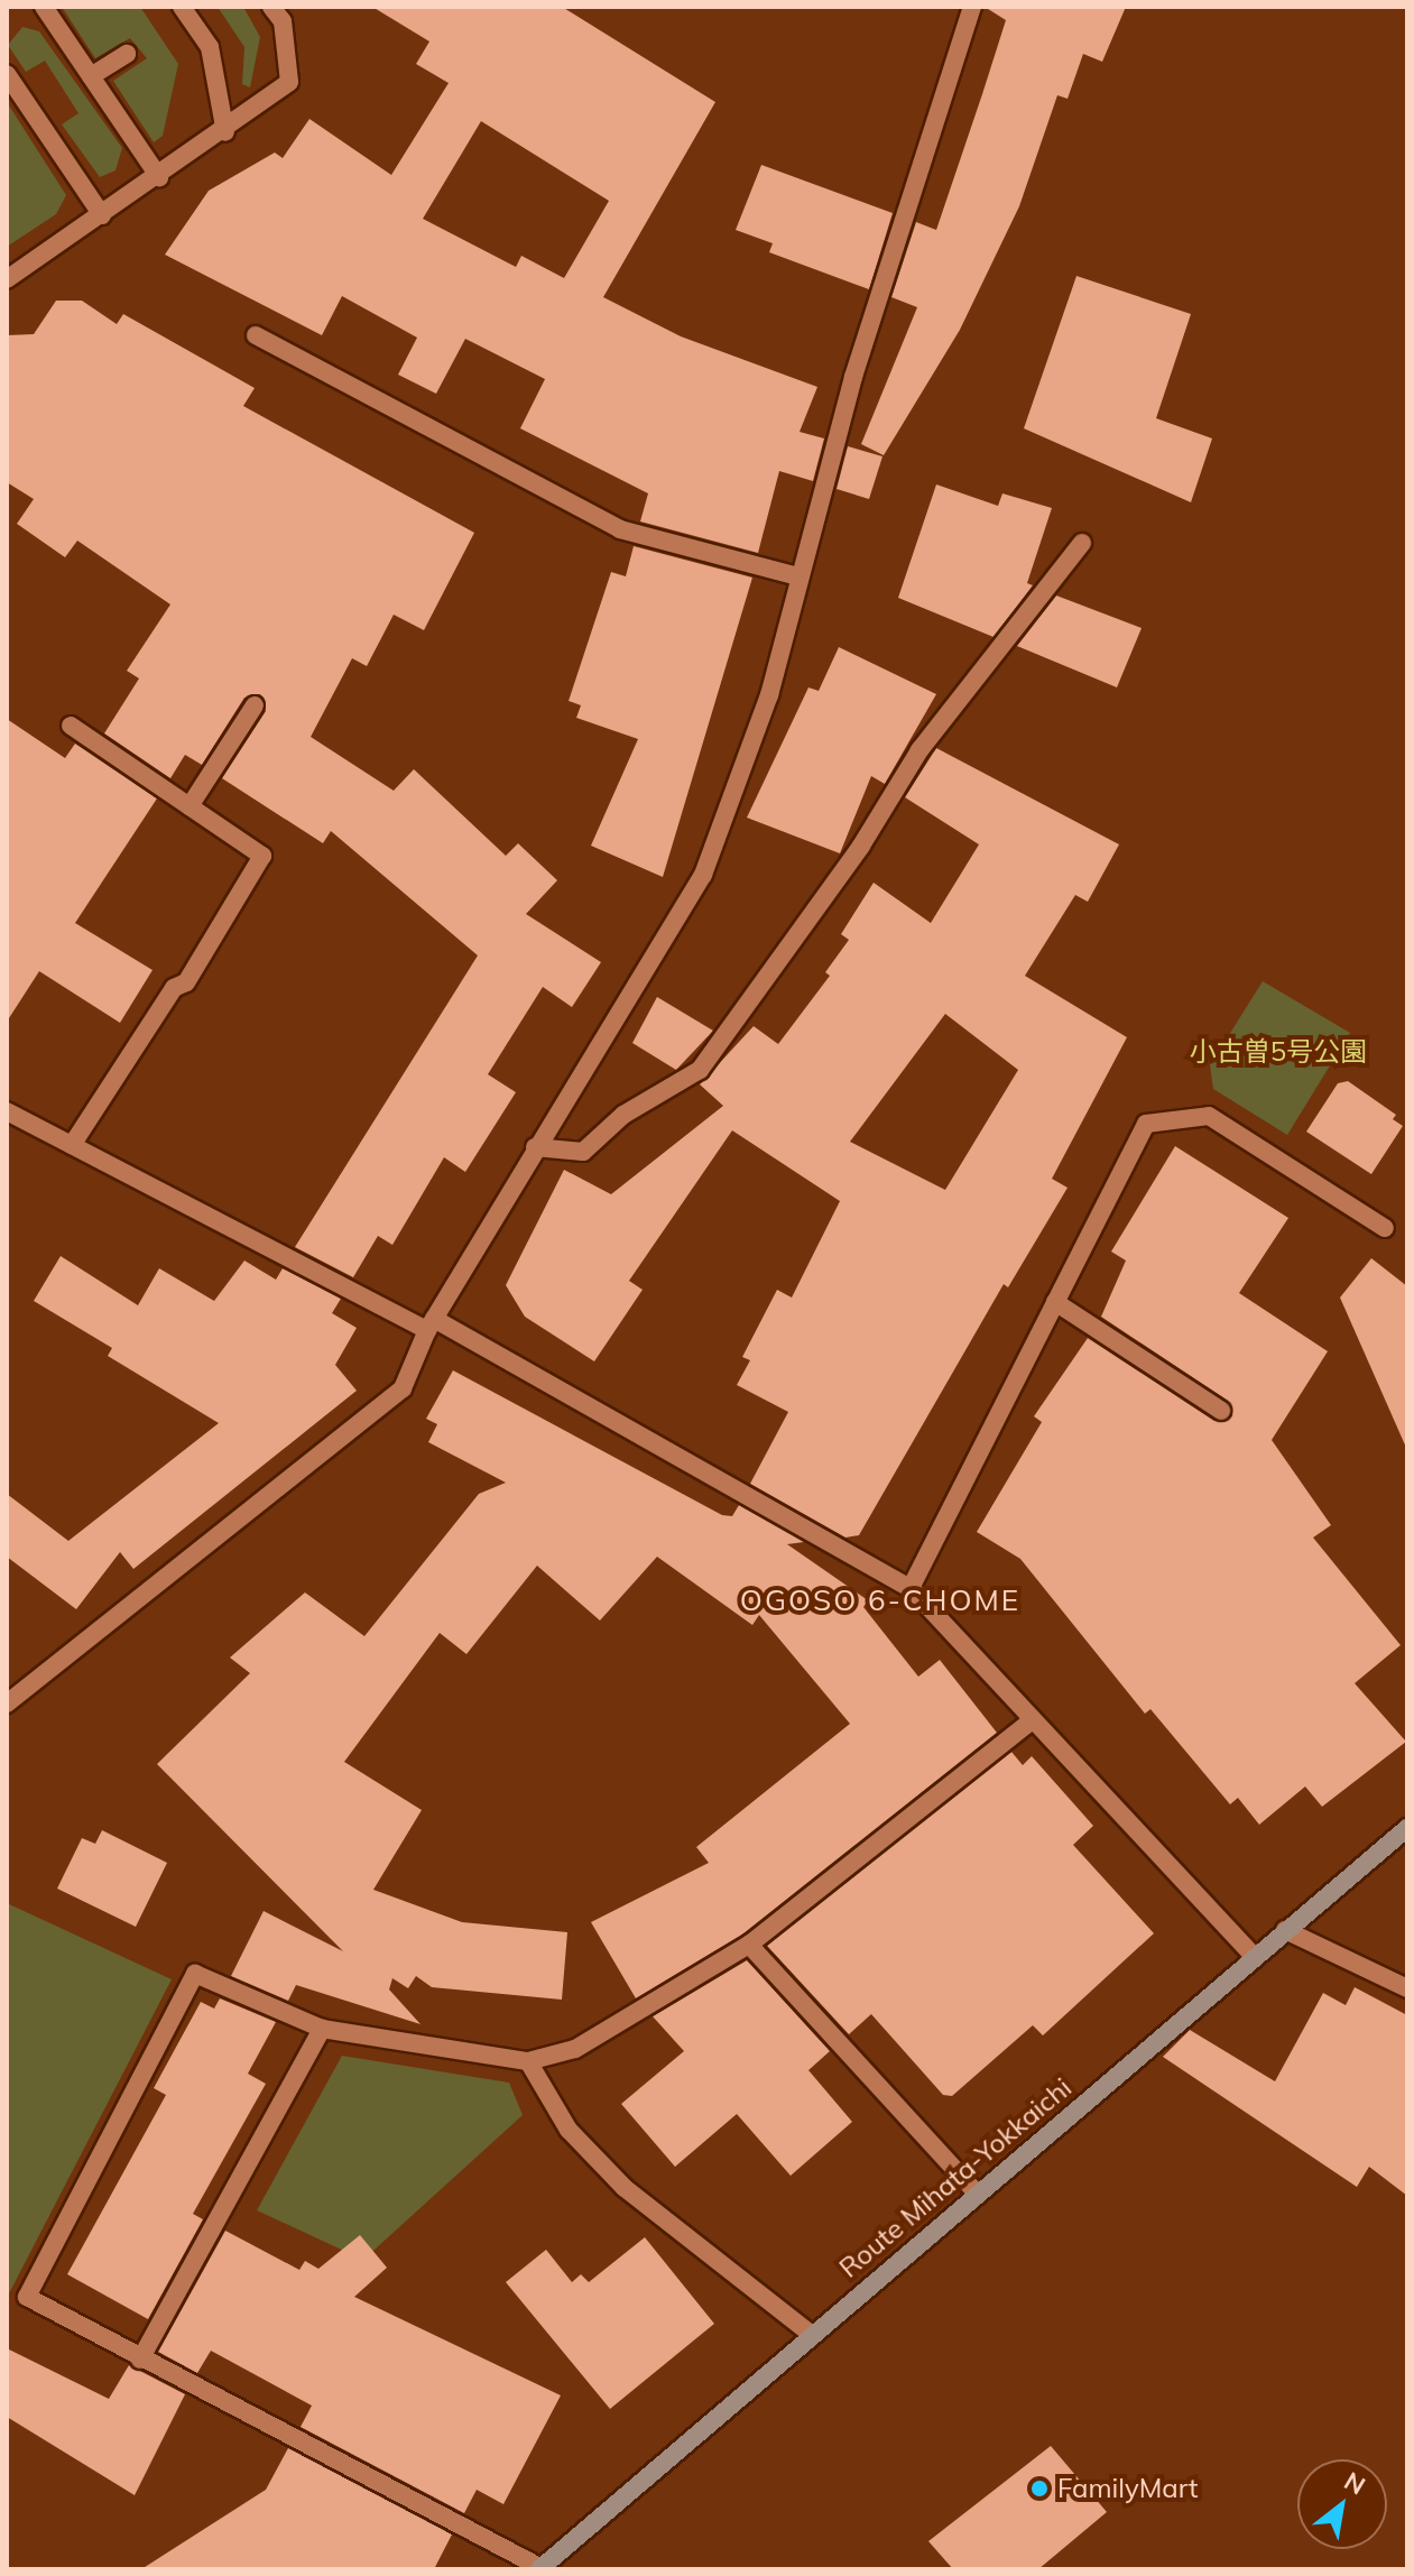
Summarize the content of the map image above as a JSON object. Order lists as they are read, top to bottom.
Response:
{
  "streets": {
    "main road": ["Route Mihata-Yokkaichi"]
  },
  "districts": ["OGOSO 6-CHOME"],
  "parks": ["小古曽5号公園"],
  "places": ["FamilyMart"],
  "north": "top right"
}
